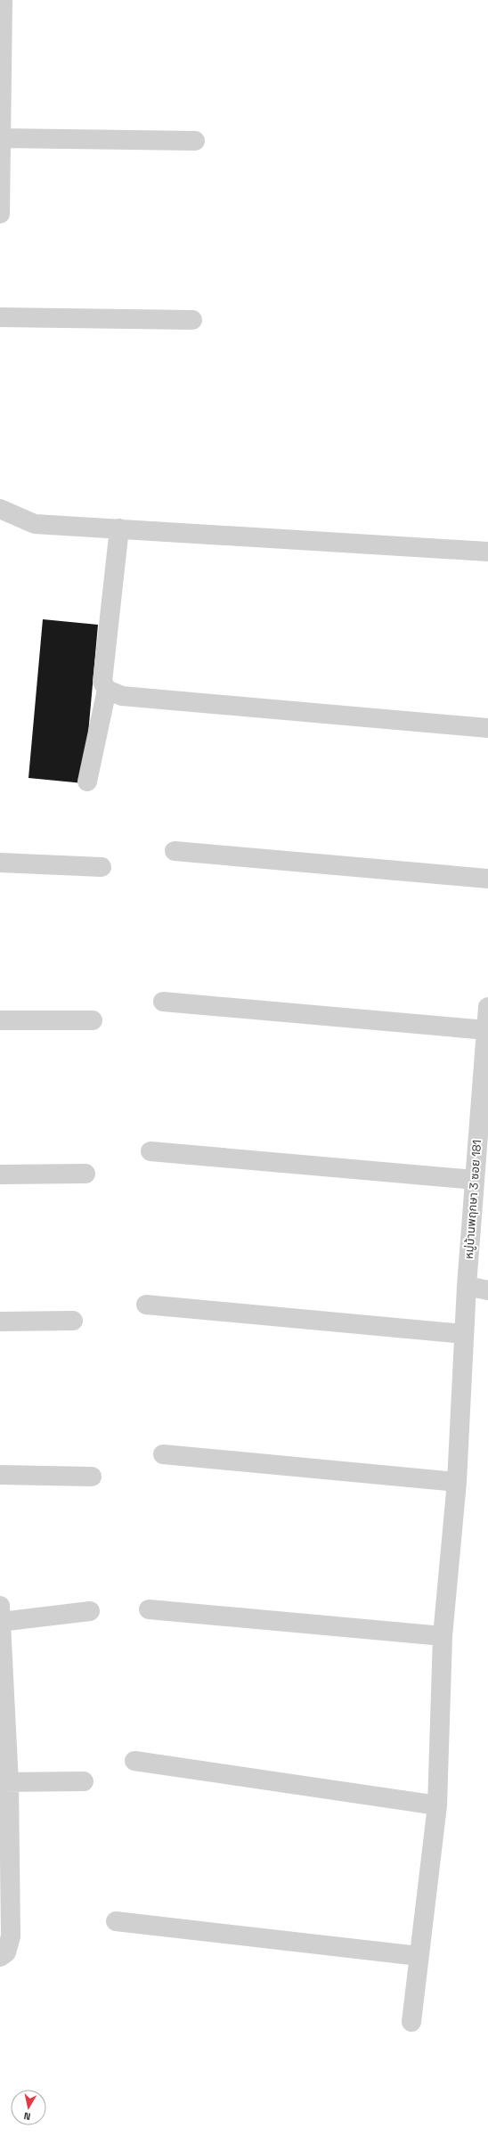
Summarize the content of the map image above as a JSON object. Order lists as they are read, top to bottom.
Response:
{
  "streets": {
    "street": ["หมู่บ้านพฤกษา 3 ซอย 181"]
  },
  "north": "bottom"
}
